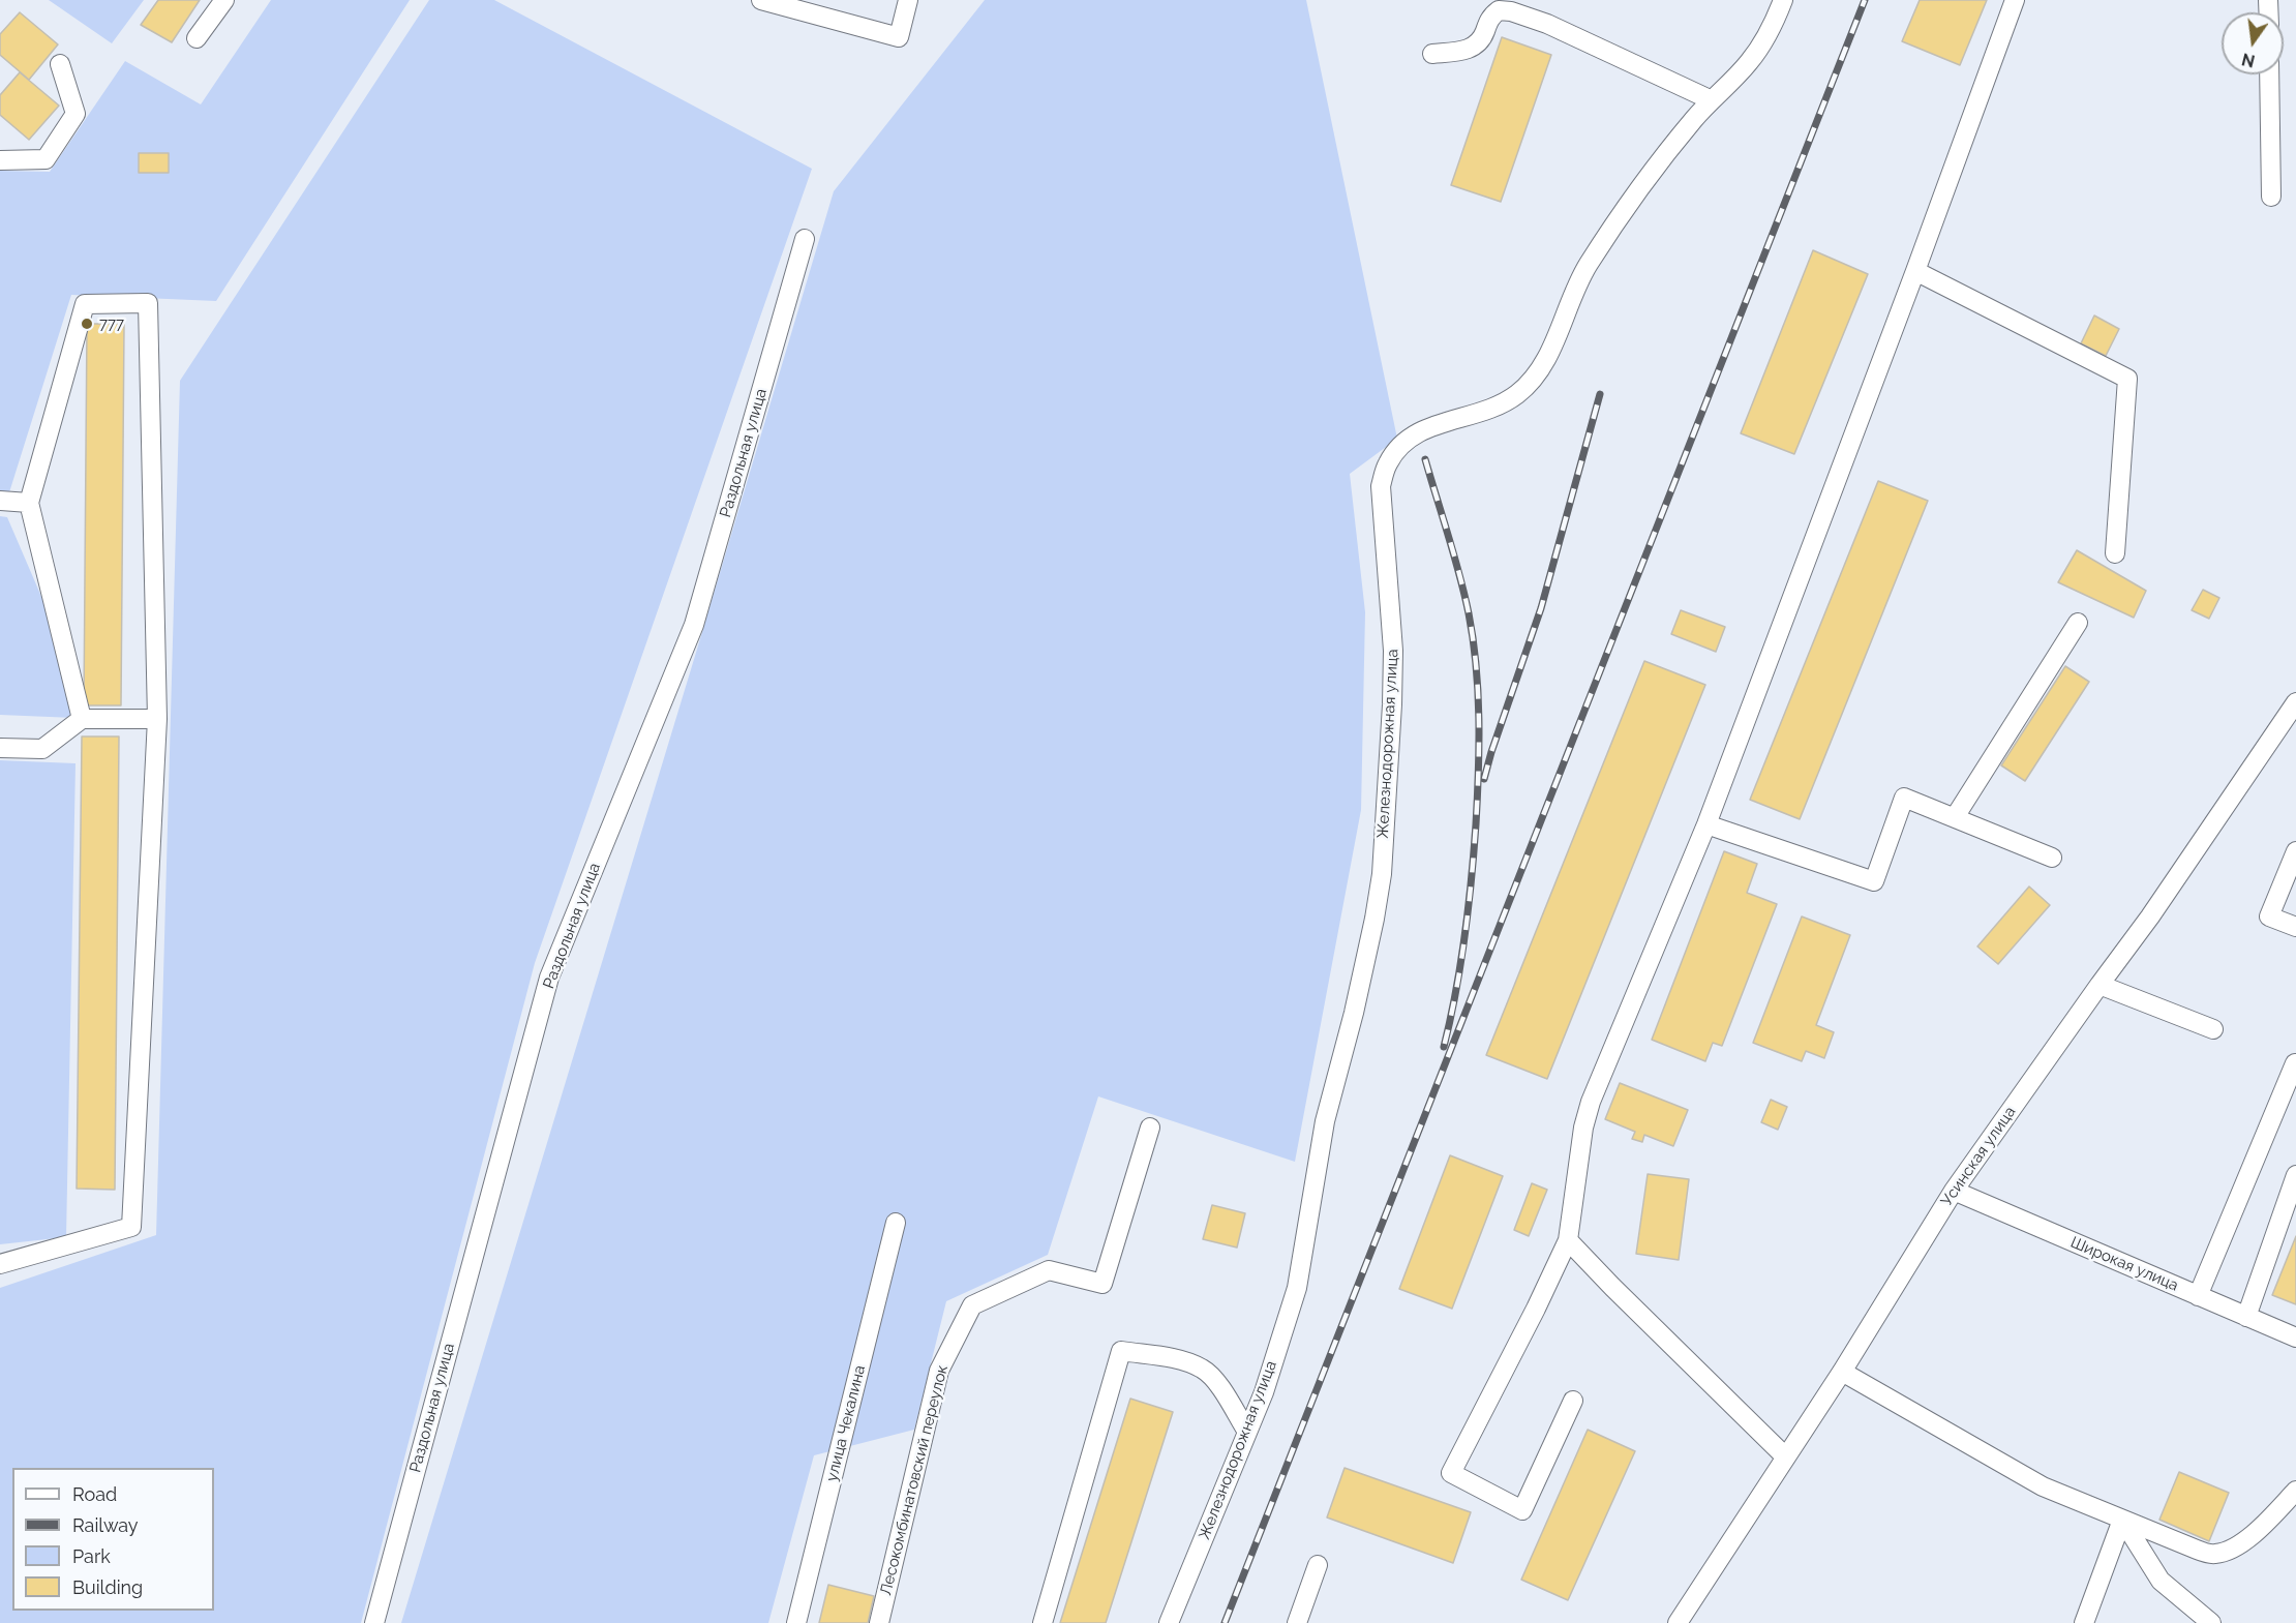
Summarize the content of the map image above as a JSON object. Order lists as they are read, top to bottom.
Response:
{
  "streets": {
    "street": [
      "Раздольная улица",
      "Железнодорожная улица",
      "Усинская улица",
      "Широкая улица",
      "улица Чекалина",
      "Лесокомбинатовский переулок"
    ]
  },
  "crossings": [
    ["Усинская улица", "Широкая улица"]
  ],
  "places": ["777"],
  "legend": [
    "Road",
    "Railway",
    "Park",
    "Building"
  ],
  "north": "bottom"
}
